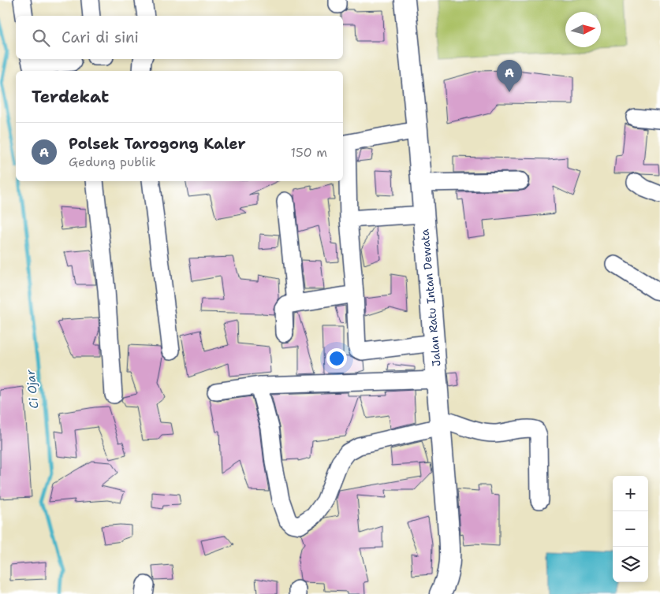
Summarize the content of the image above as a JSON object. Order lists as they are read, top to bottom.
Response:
{
  "streets": {
    "street": ["Jalan Ratu Intan Dewata"]
  },
  "water": ["Ci Ojar"],
  "north": "right",
  "page": {
    "search": "Cari di sini",
    "pins": "A",
    "heading": "Terdekat",
    "list": [
      {
        "mark": "A",
        "name": "Polsek Tarogong Kaler",
        "note": "Gedung publik",
        "value": "150 m"
      }
    ],
    "map_buttons": ["+", "−"]
  }
}
